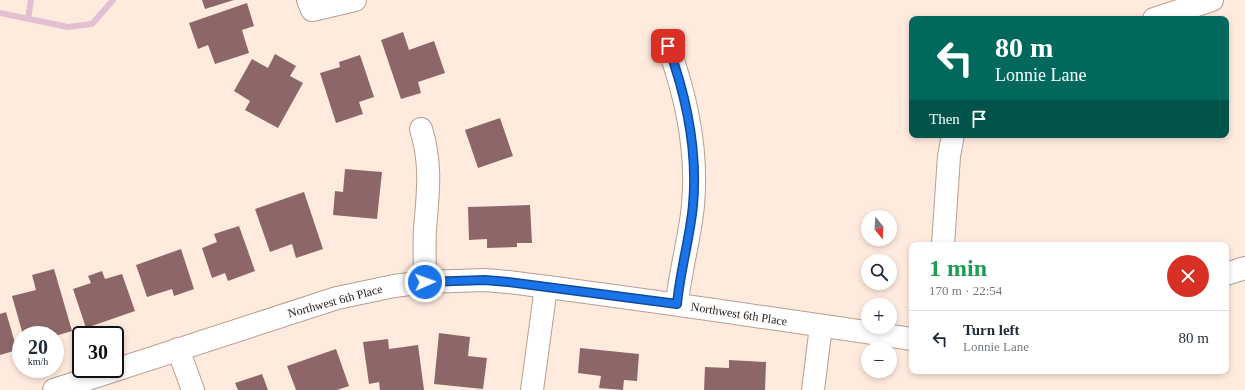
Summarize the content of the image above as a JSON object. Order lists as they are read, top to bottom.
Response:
{
  "streets": {
    "street": ["Northwest 6th Place"]
  },
  "north": "bottom",
  "page": {
    "turn": ["80 m", "Lonnie Lane"],
    "then": "Then",
    "map_buttons": ["+", "−"],
    "heading": ["1 min", "170 m · 22:54"],
    "list": [
      {
        "name": "Turn left",
        "note": "Lonnie Lane",
        "value": "80 m"
      }
    ],
    "speed": "20 km/h",
    "limit": "30"
  }
}
